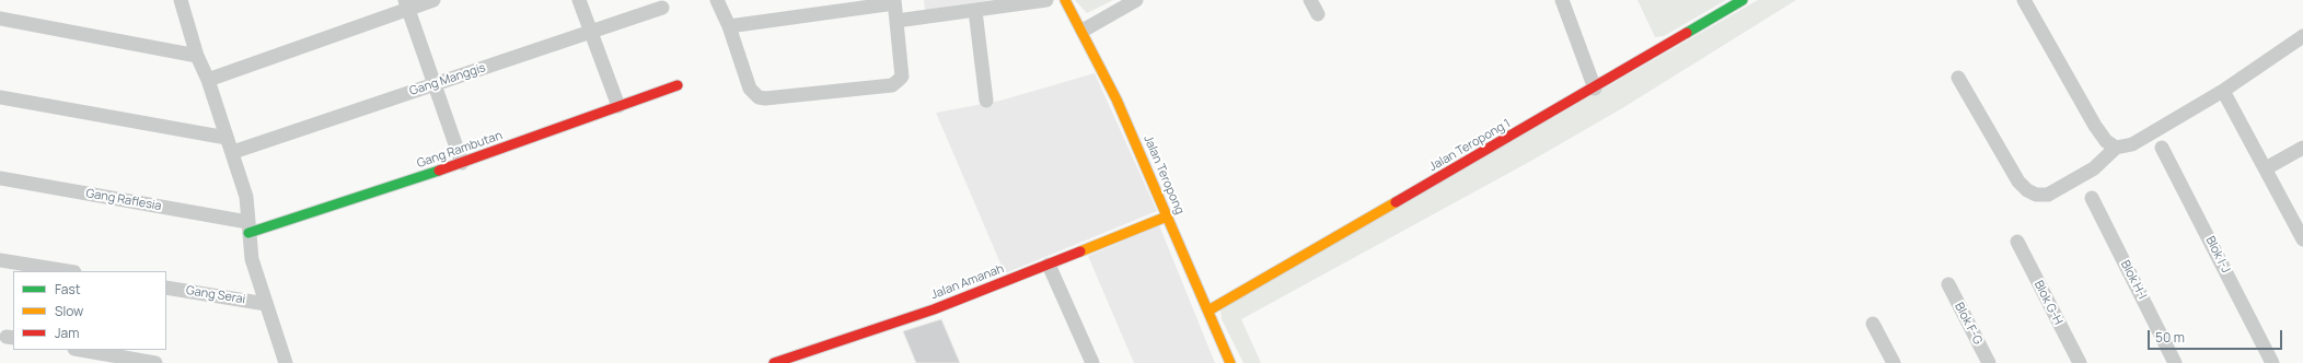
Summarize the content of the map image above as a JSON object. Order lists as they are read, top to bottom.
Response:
{
  "streets": {
    "street": [
      "Gang Manggis",
      "Jalan Teropong 1",
      "Gang Rambutan",
      "Jalan Teropong",
      "Gang Raflesia",
      "Blok I-J",
      "Blok H-I",
      "Jalan Amanah",
      "Gang Serai",
      "Blok G-H",
      "Blok F-G"
    ]
  },
  "crossings": [
    ["Jalan Teropong 1", "Jalan Teropong"],
    ["Gang Rambutan", "Gang Raflesia"],
    ["Jalan Teropong", "Jalan Amanah"]
  ],
  "legend": ["Fast", "Slow", "Jam"],
  "scale_bar": "50 m"
}
